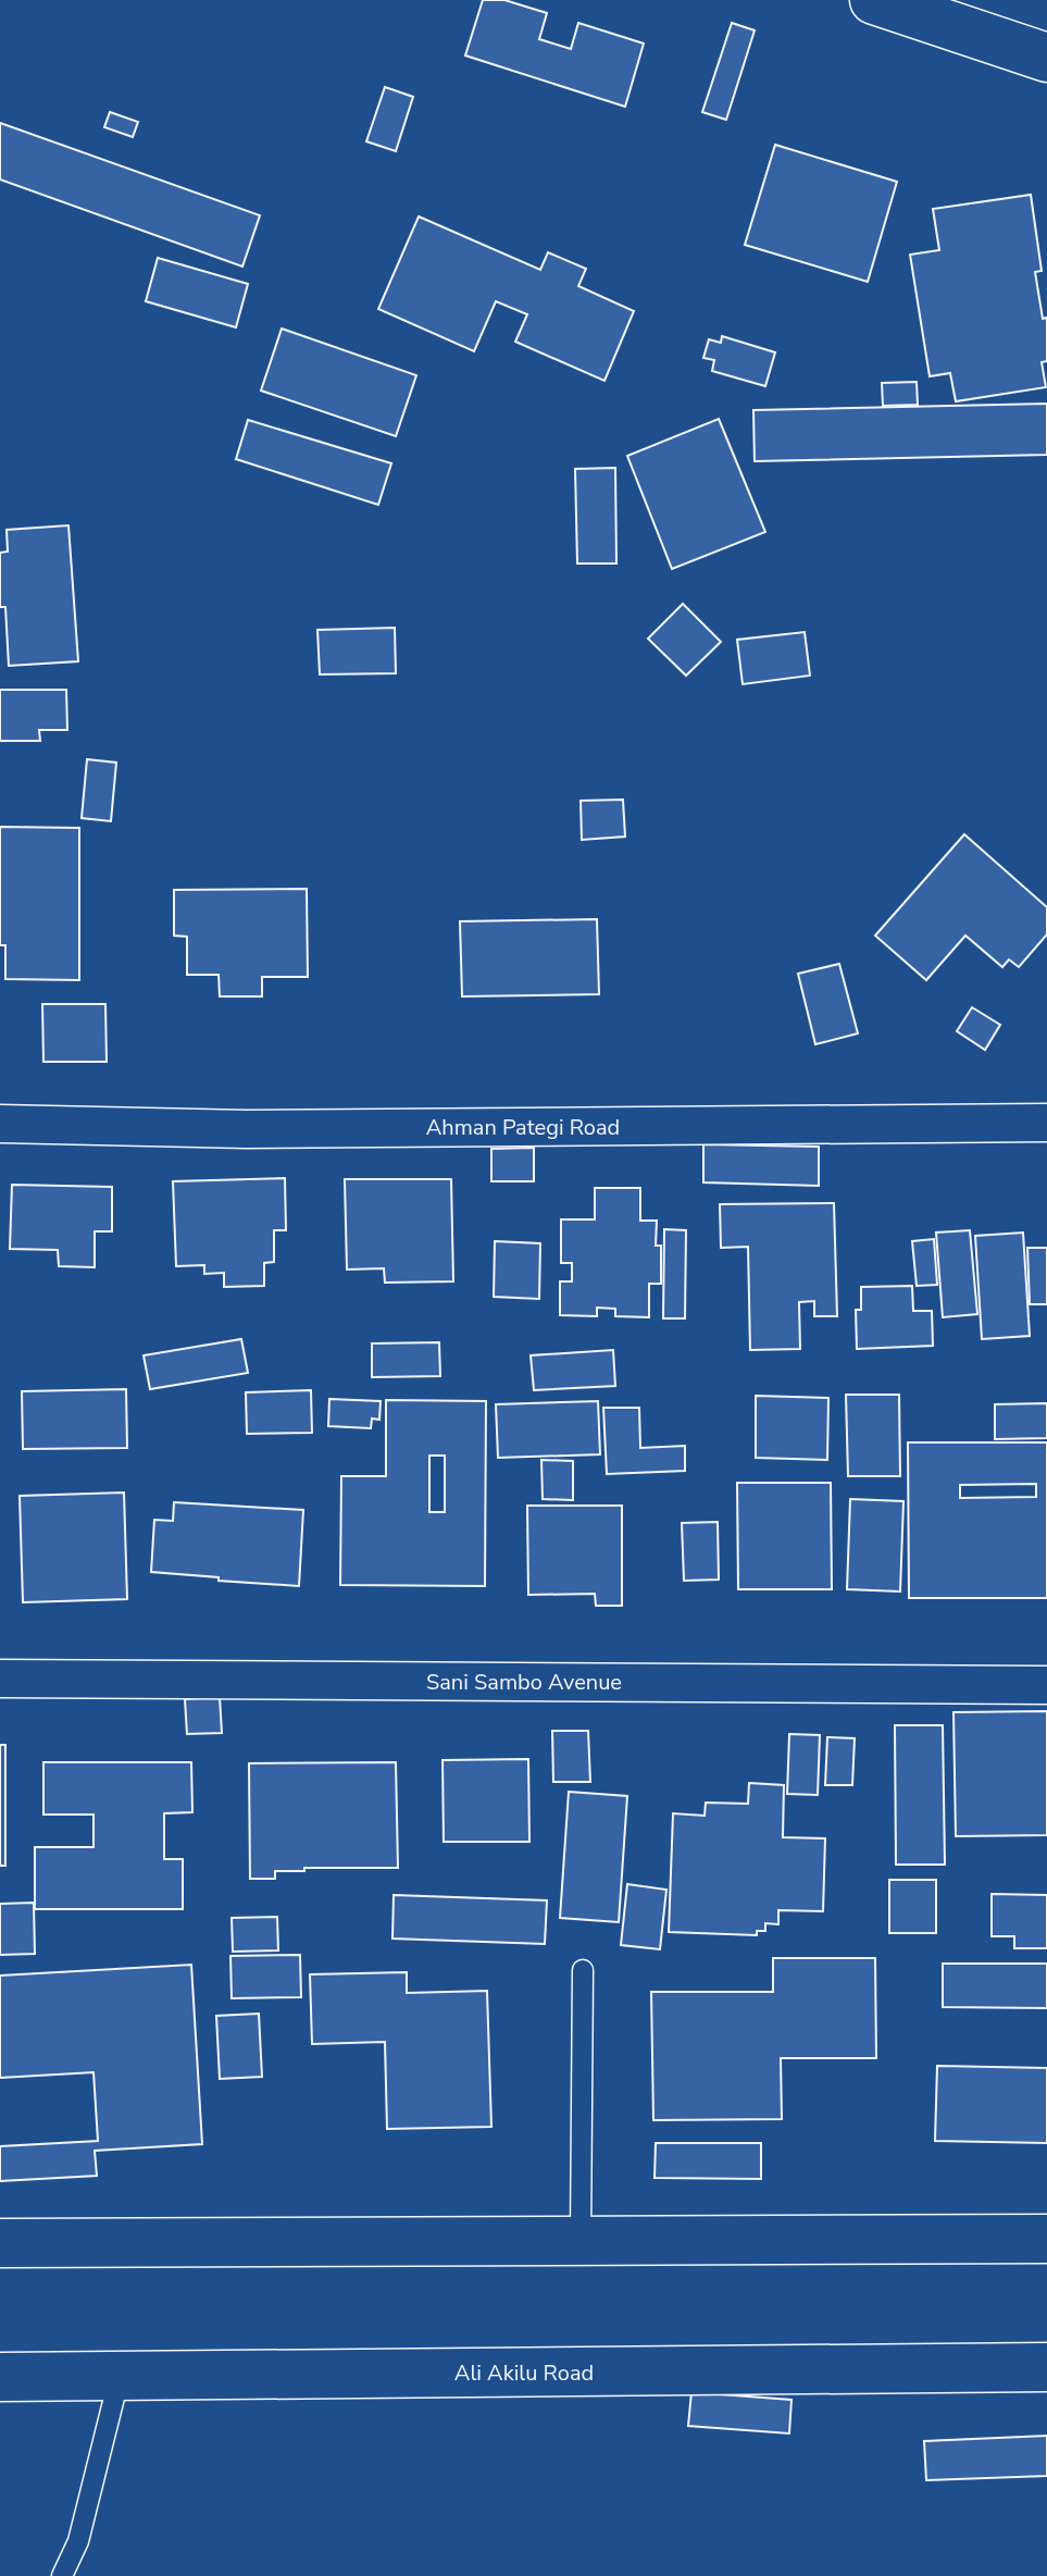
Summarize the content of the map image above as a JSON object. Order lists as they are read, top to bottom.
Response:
{
  "streets": {
    "main road": ["Ali Akilu Road"],
    "street": ["Ahman Pategi Road", "Sani Sambo Avenue"]
  }
}
